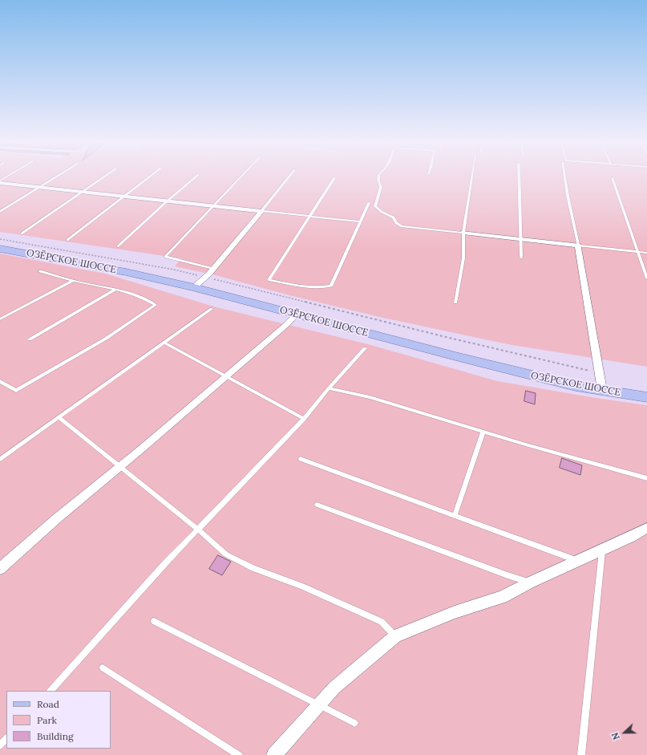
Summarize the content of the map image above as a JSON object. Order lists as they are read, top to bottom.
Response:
{
  "streets": {
    "main road": ["ОЗЁРСКОЕ ШОССЕ"]
  },
  "legend": ["Road", "Park", "Building"],
  "north": "left"
}
